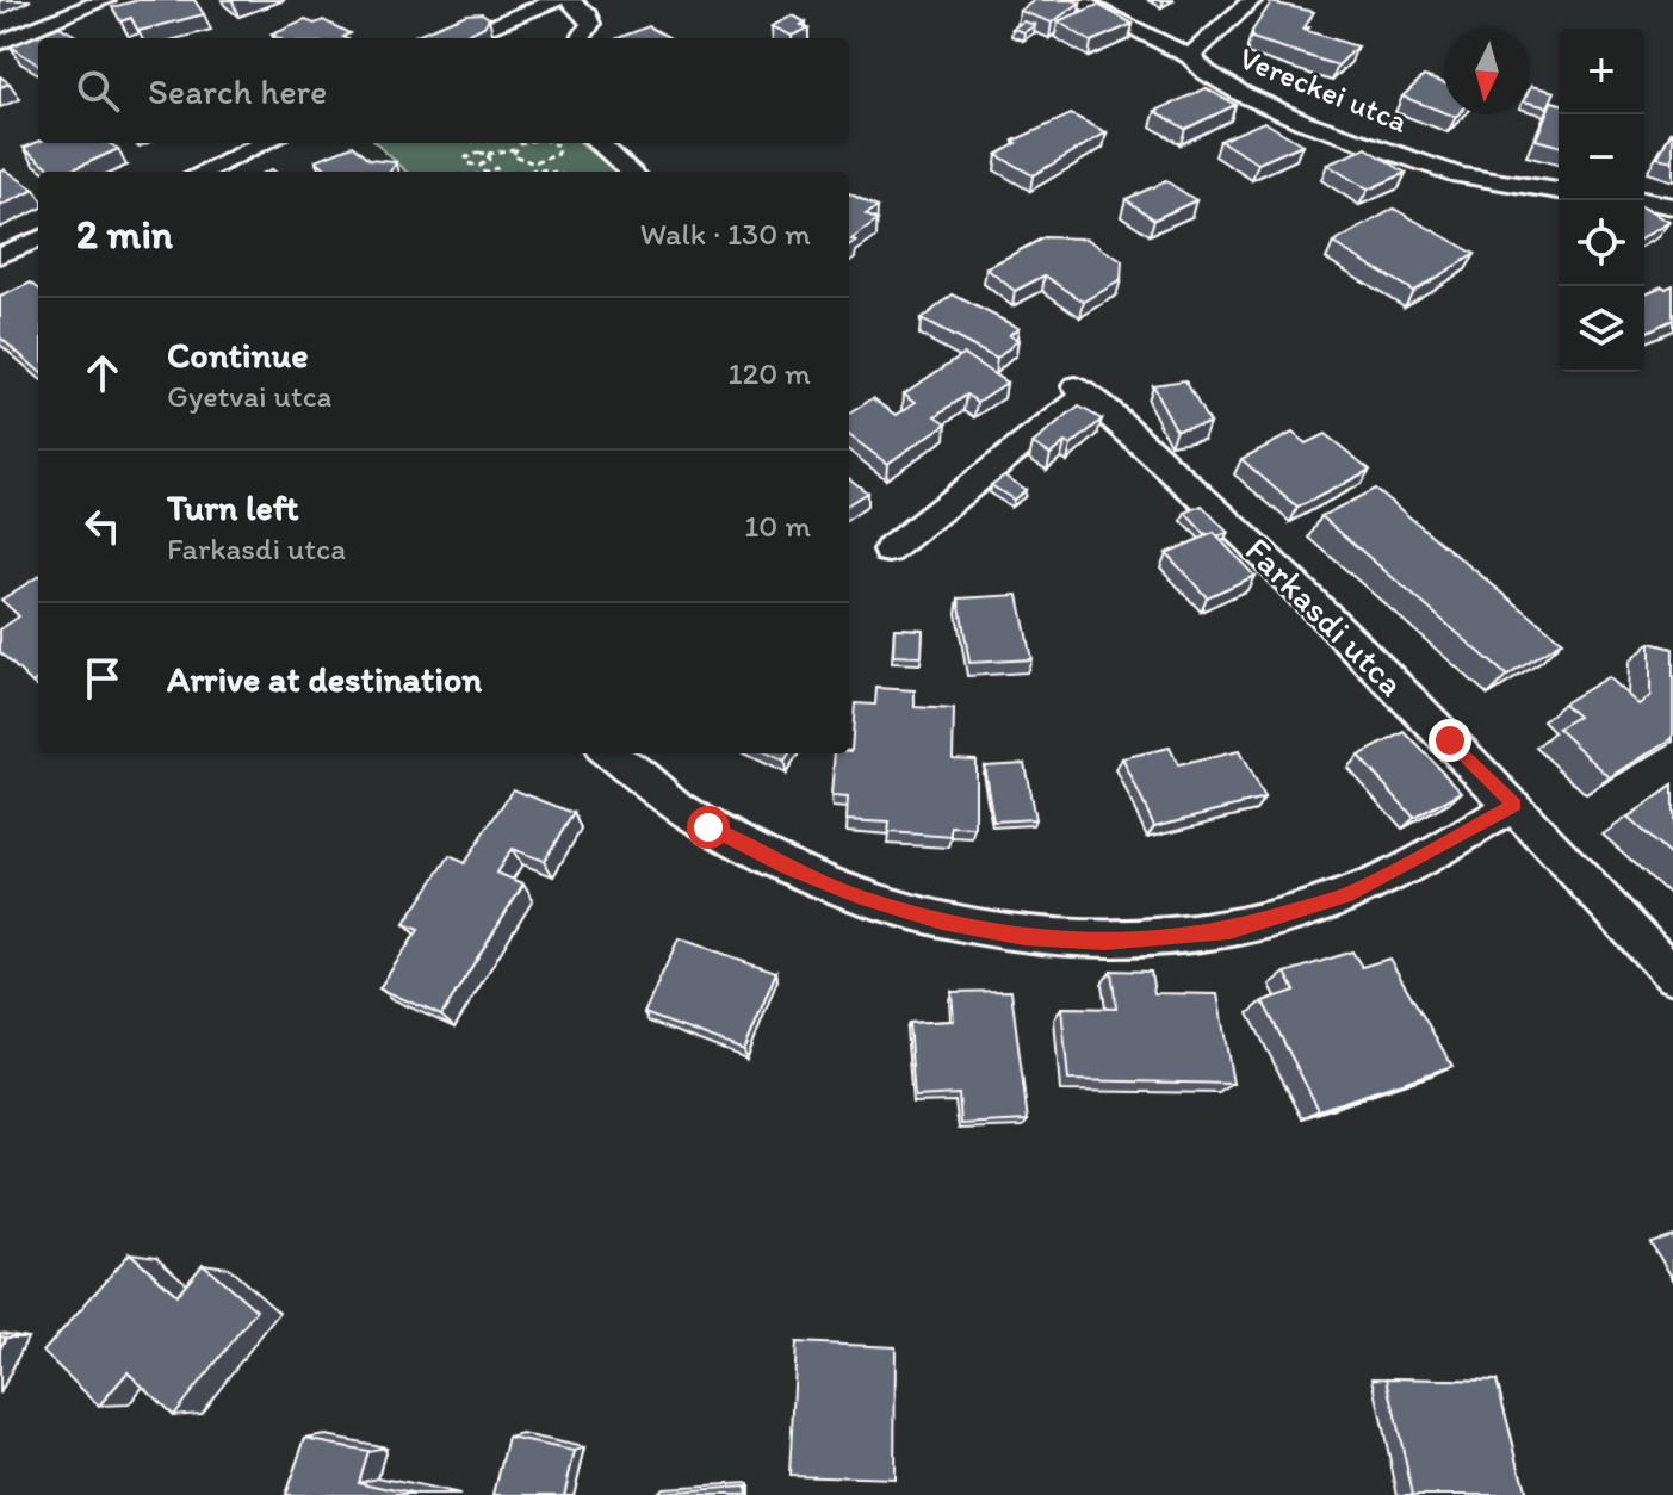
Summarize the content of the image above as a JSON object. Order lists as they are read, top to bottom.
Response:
{
  "streets": {
    "street": ["Vereckei utca", "Farkasdi utca"]
  },
  "north": "bottom",
  "page": {
    "map_buttons": ["+", "−"],
    "search": "Search here",
    "heading": ["2 min", "Walk · 130 m"],
    "list": [
      ["Continue", "Gyetvai utca", "120 m"],
      ["Turn left", "Farkasdi utca", "10 m"],
      "Arrive at destination"
    ]
  }
}
